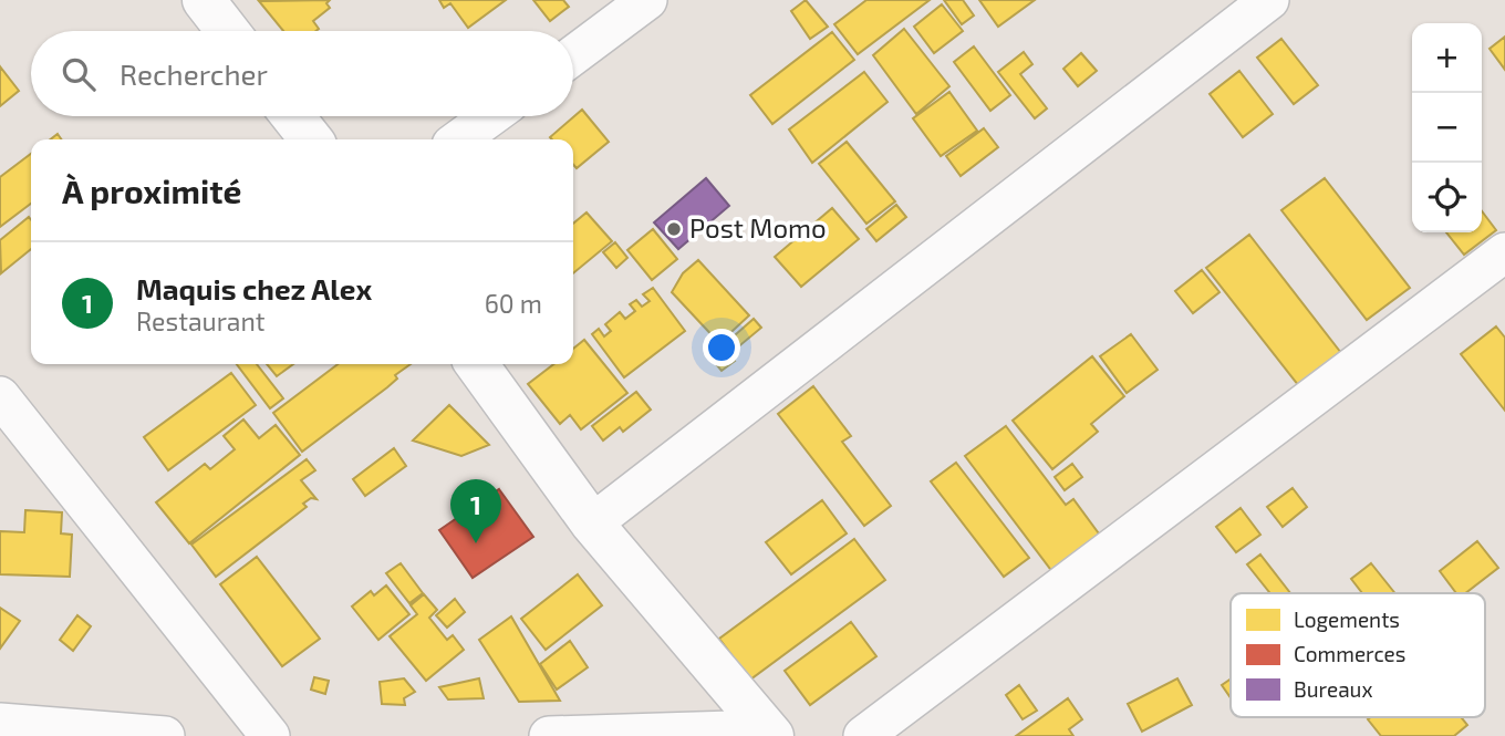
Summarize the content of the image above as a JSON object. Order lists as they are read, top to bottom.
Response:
{
  "places": ["Post Momo"],
  "legend": ["Logements", "Commerces", "Bureaux"],
  "page": {
    "map_buttons": ["+", "−"],
    "search": "Rechercher",
    "heading": "À proximité",
    "list": [
      {
        "mark": "1",
        "name": "Maquis chez Alex",
        "note": "Restaurant",
        "value": "60 m"
      }
    ],
    "pins": "1"
  }
}
